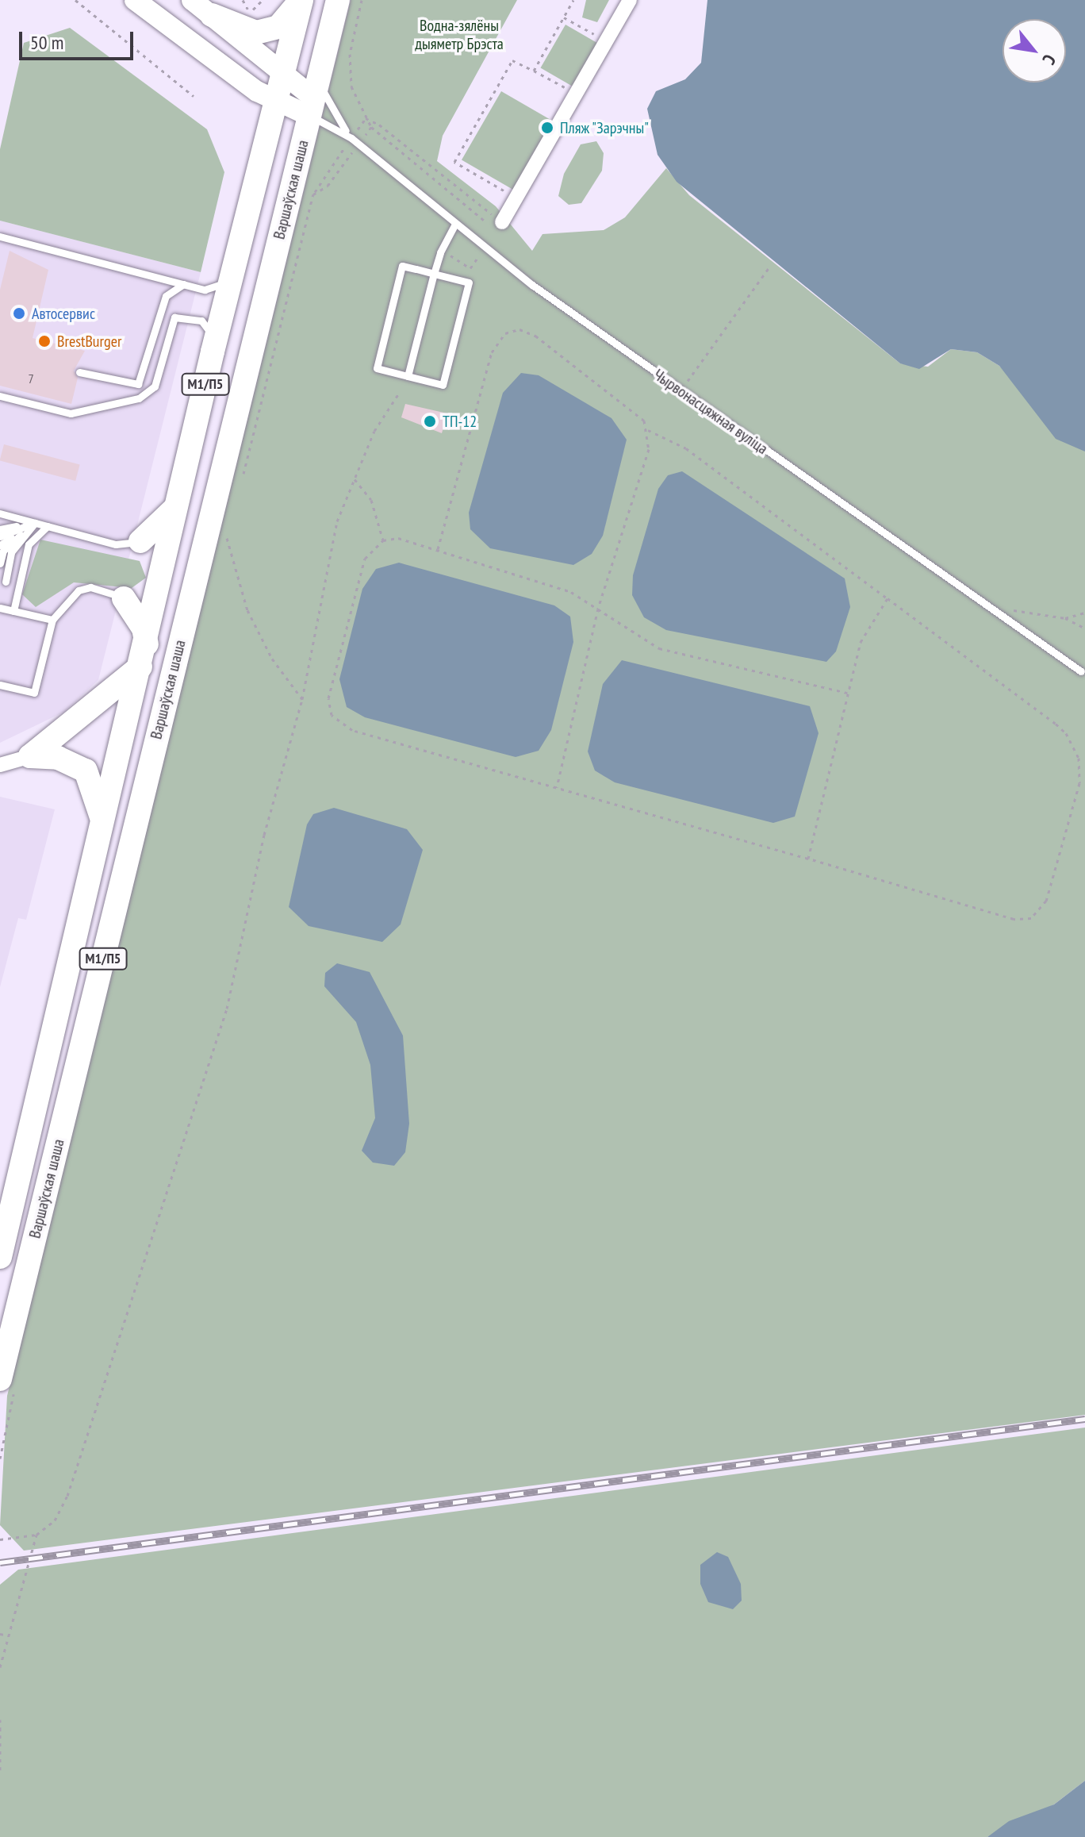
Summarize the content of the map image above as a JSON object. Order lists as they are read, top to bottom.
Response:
{
  "streets": {
    "highway": ["Варшаўская шаша", "М1/П5"],
    "main road": ["Чырвонасцяжная вуліца"]
  },
  "crossings": [
    ["Варшаўская шаша", "Чырвонасцяжная вуліца"]
  ],
  "parks": ["Водна-зялёны дыяметр Брэста"],
  "places": [
    "Пляж \"Зарэчны\"",
    "Автосервис",
    "BrestBurger",
    "ТП-12"
  ],
  "house_numbers": ["7"],
  "scale_bar": "50 m",
  "north": "bottom right"
}
